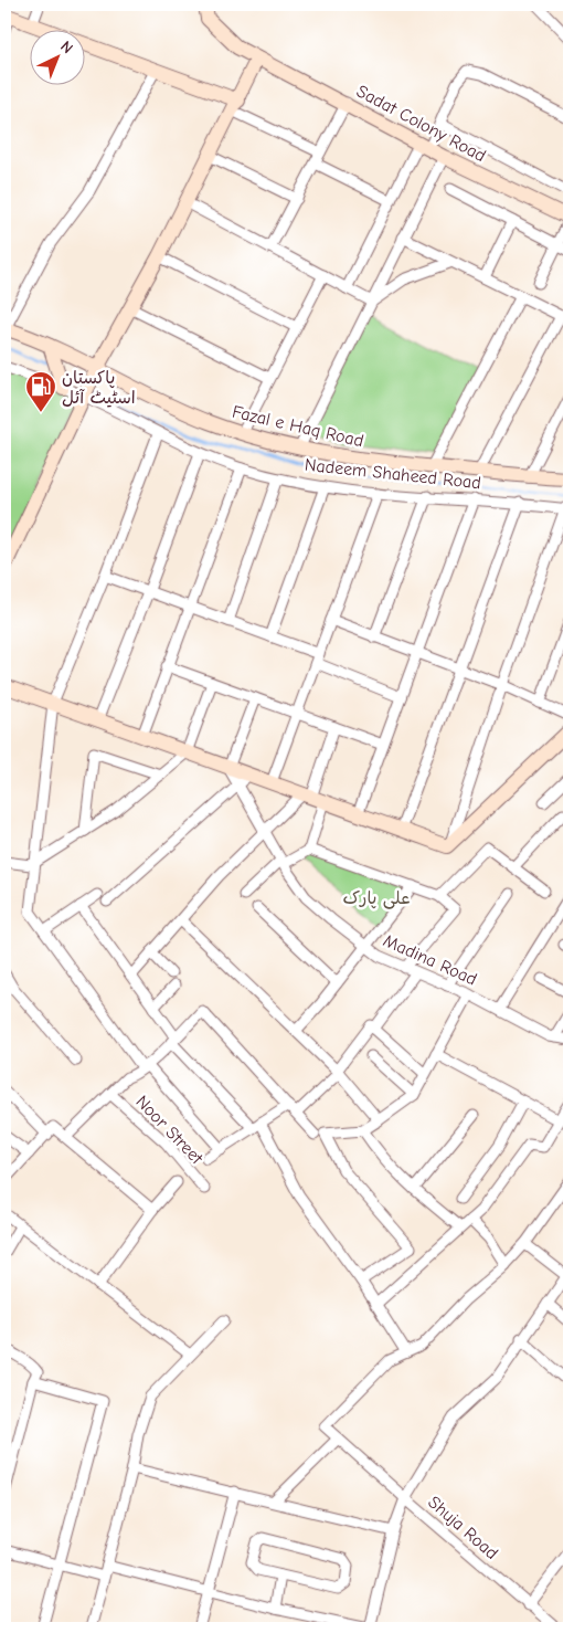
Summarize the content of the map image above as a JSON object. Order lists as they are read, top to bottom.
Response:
{
  "streets": {
    "street": [
      "Sadat Colony Road",
      "Fazal e Haq Road",
      "Nadeem Shaheed Road",
      "Madina Road",
      "Noor Street",
      "Shuja Road"
    ]
  },
  "parks": ["علی پارک"],
  "places": {
    "fuel station": ["پاکستان اسٹیٹ آئل"]
  },
  "north": "top right"
}
